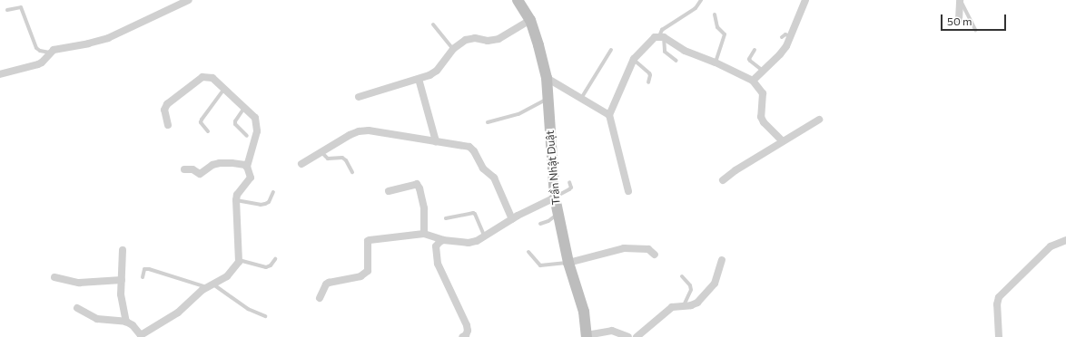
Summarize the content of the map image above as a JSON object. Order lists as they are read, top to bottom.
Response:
{
  "streets": {
    "main road": ["Trần Nhật Duật"]
  },
  "scale_bar": "50 m"
}
